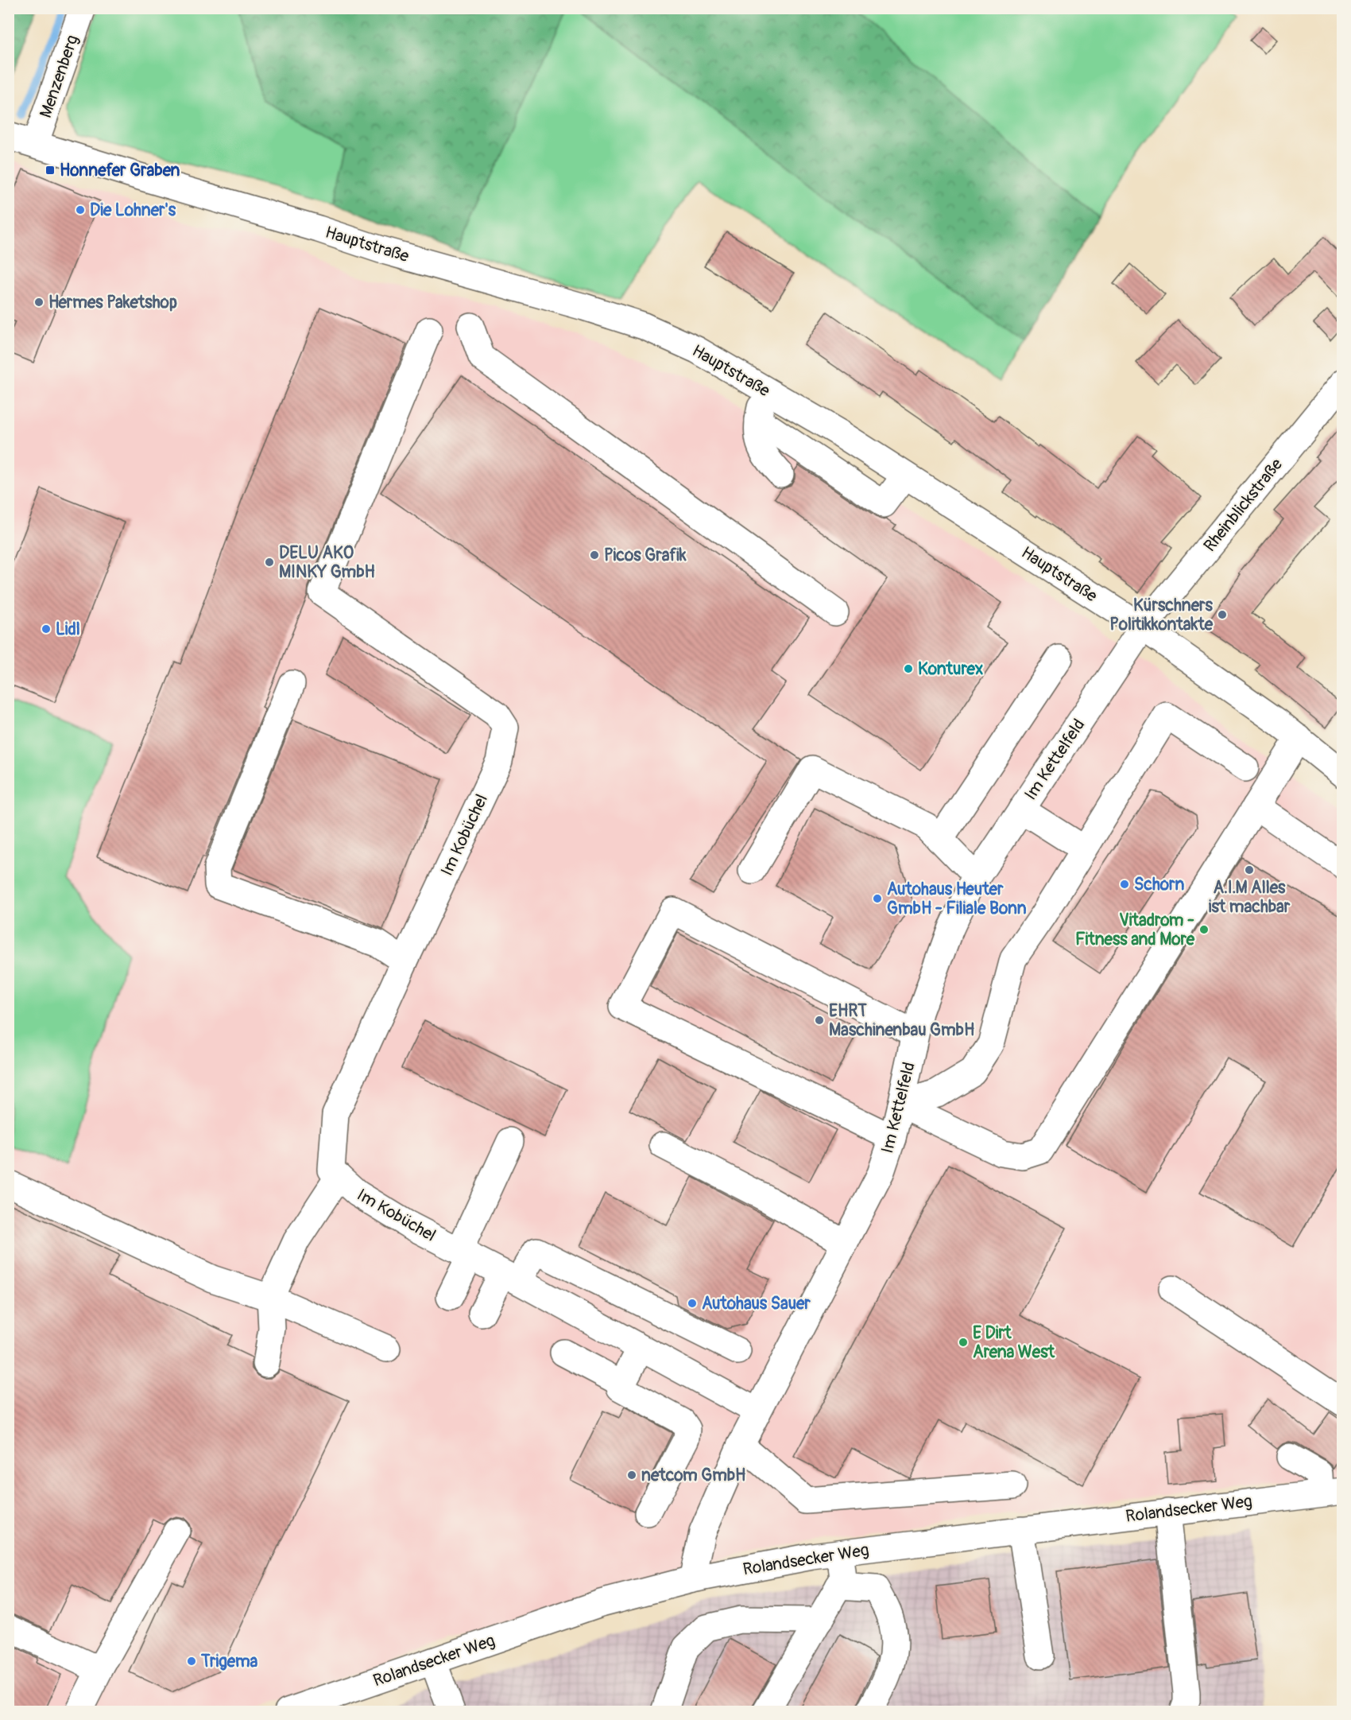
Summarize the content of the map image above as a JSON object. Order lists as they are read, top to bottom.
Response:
{
  "streets": {
    "street": [
      "Menzenberg",
      "Hauptstraße",
      "Rheinblickstraße",
      "Im Kettelfeld",
      "Im Kobüchel",
      "Rolandsecker Weg"
    ]
  },
  "crossings": [
    ["Menzenberg", "Hauptstraße"],
    ["Hauptstraße", "Rheinblickstraße"],
    ["Hauptstraße", "Im Kettelfeld"],
    ["Rheinblickstraße", "Im Kettelfeld"],
    ["Im Kettelfeld", "Im Kobüchel"],
    ["Im Kettelfeld", "Rolandsecker Weg"]
  ],
  "places": {
    "transit": ["Honnefer Graben"],
    "other": [
      "Die Lohner's",
      "Hermes Paketshop",
      "Picos Grafik",
      "DELU AKO MINKY GmbH",
      "Kürschners Politikkontakte",
      "Lidl",
      "Konturex",
      "A.I.M Alles ist machbar",
      "Schorn",
      "Autohaus Heuter GmbH - Filiale Bonn",
      "Vitadrom - Fitness and More",
      "EHRT Maschinenbau GmbH",
      "Autohaus Sauer",
      "E Dirt Arena West",
      "netcom GmbH",
      "Trigema"
    ]
  }
}
